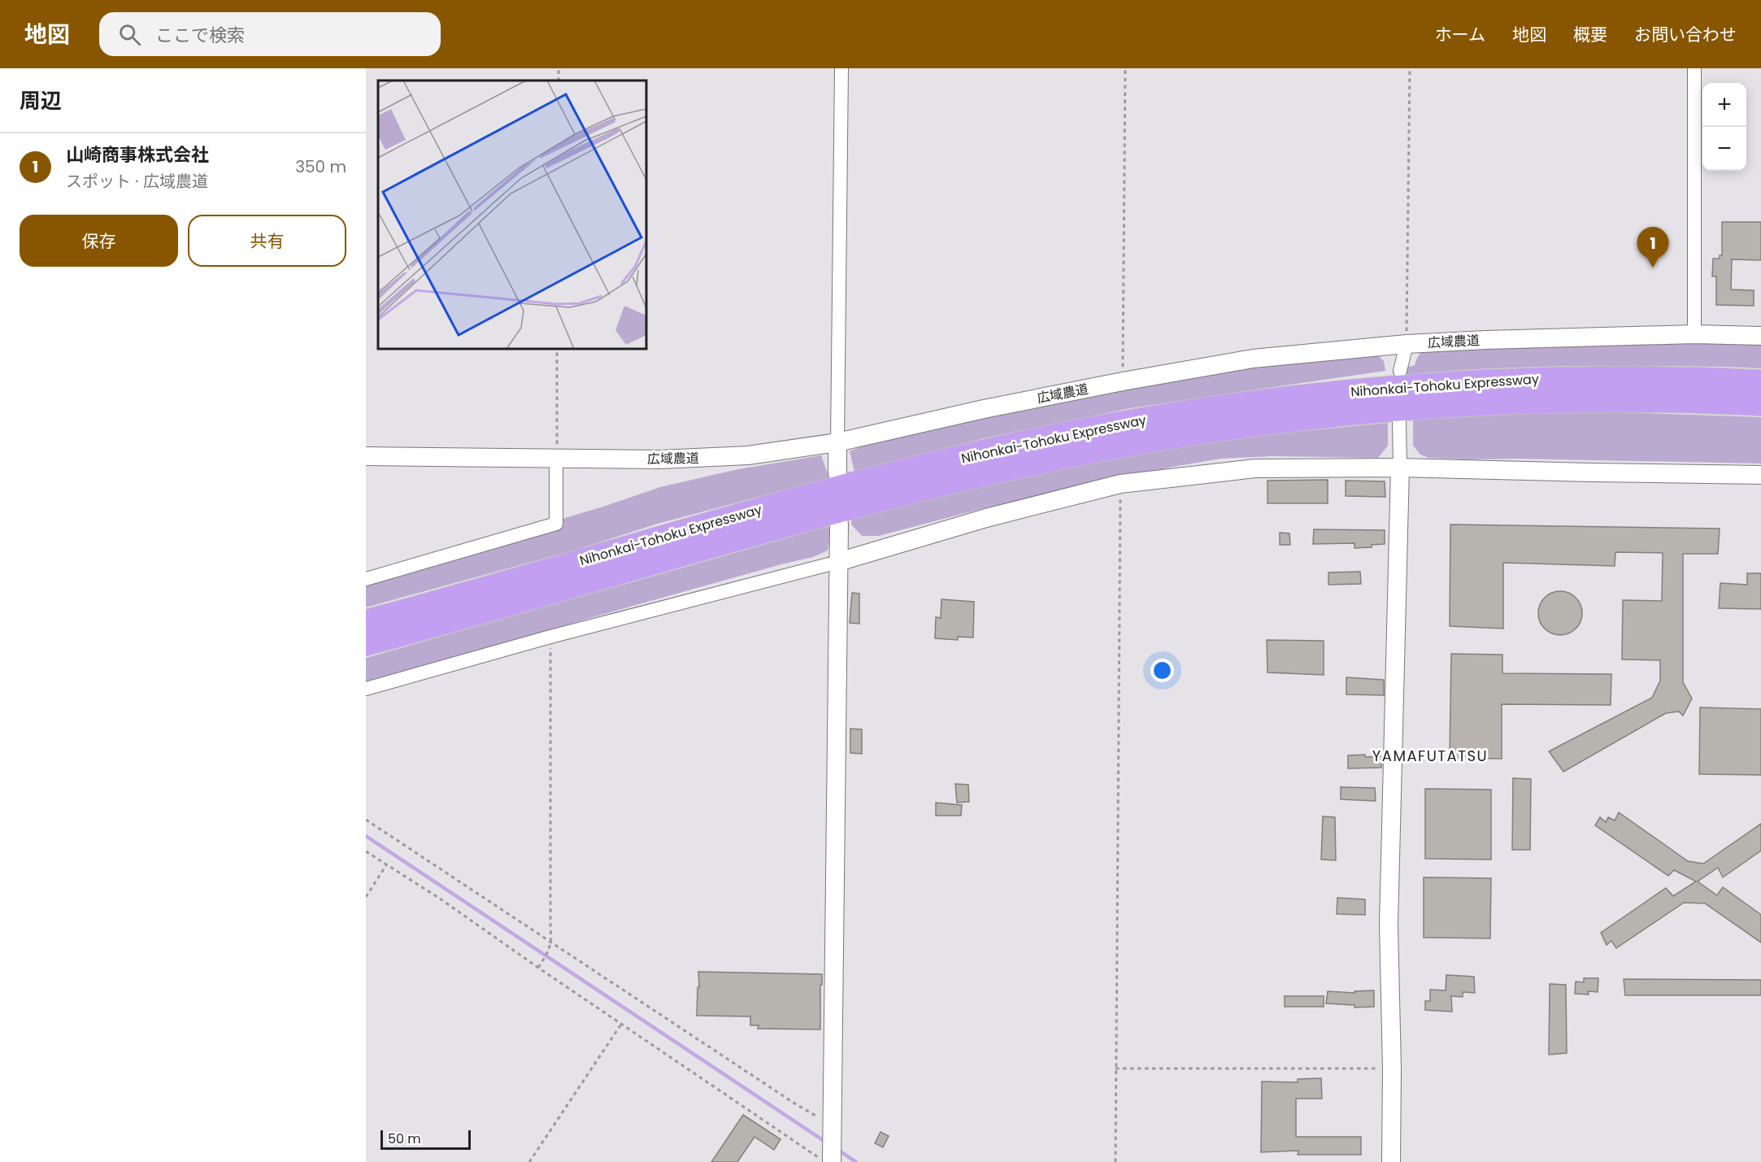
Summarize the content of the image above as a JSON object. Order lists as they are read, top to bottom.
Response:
{
  "streets": {
    "highway": ["Nihonkai-Tohoku Expressway"],
    "street": ["広域農道"]
  },
  "districts": ["YAMAFUTATSU"],
  "scale_bar": "50 m",
  "page": {
    "header": "地図",
    "search": "ここで検索",
    "nav": [
      "ホーム",
      "地図",
      "概要",
      "お問い合わせ"
    ],
    "heading": "周辺",
    "map_buttons": ["+", "−"],
    "list": [
      {
        "mark": "1",
        "name": "山崎商事株式会社",
        "note": "スポット · 広域農道",
        "value": "350 m"
      }
    ],
    "buttons": ["保存", "共有"],
    "pins": "1",
    "scale": "50 m"
  }
}
